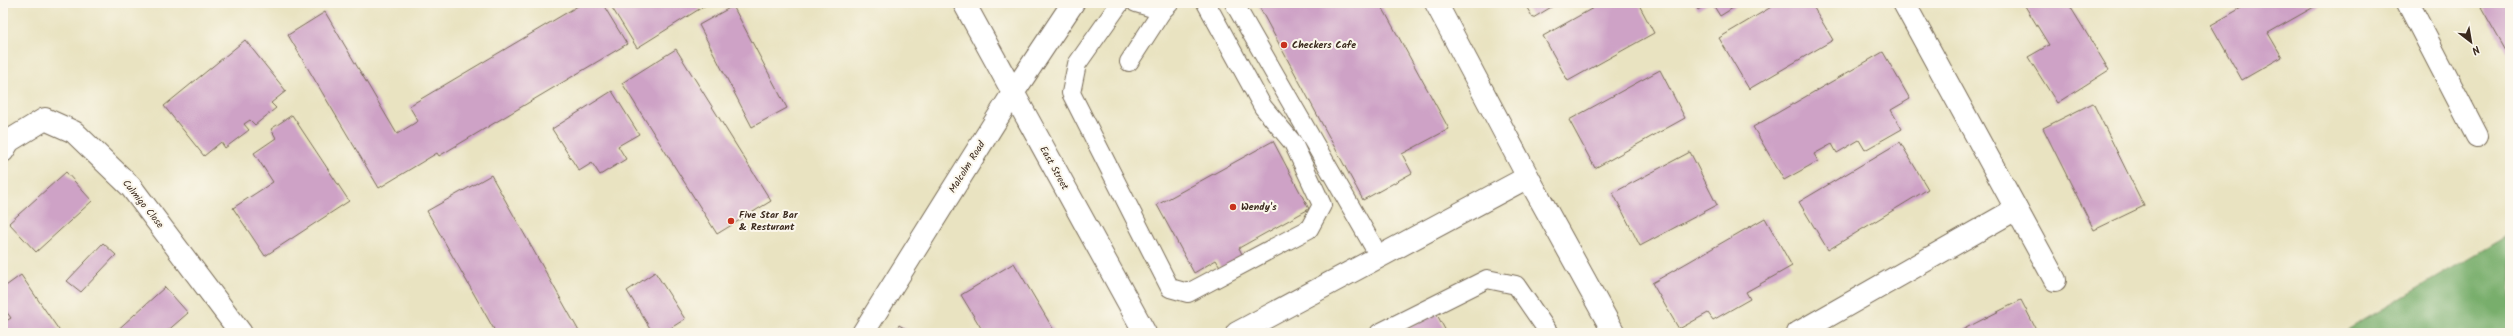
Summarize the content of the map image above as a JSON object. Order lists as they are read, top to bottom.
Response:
{
  "streets": {
    "street": ["Malcolm Road", "East Street", "Culmigo Close"]
  },
  "crossings": [
    ["Malcolm Road", "East Street"]
  ],
  "places": ["Checkers Cafe", "Wendy's", "Five Star Bar & Resturant"],
  "north": "bottom right"
}
